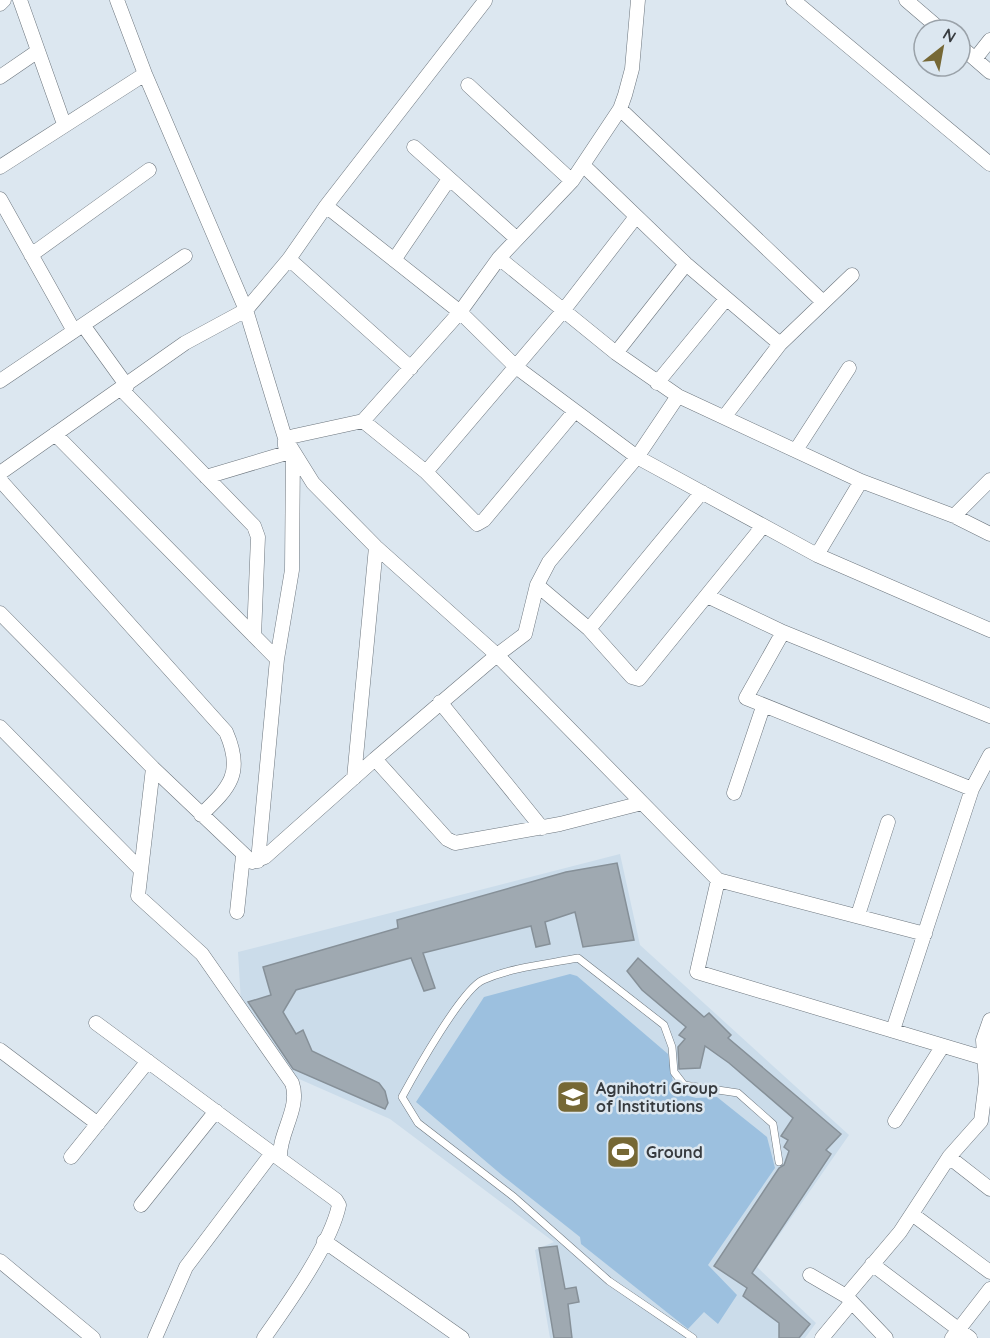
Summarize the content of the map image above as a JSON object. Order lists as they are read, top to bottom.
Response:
{
  "places": {
    "school or university": ["Agnihotri Group of Institutions"],
    "sports": ["Ground"]
  },
  "north": "top right"
}
